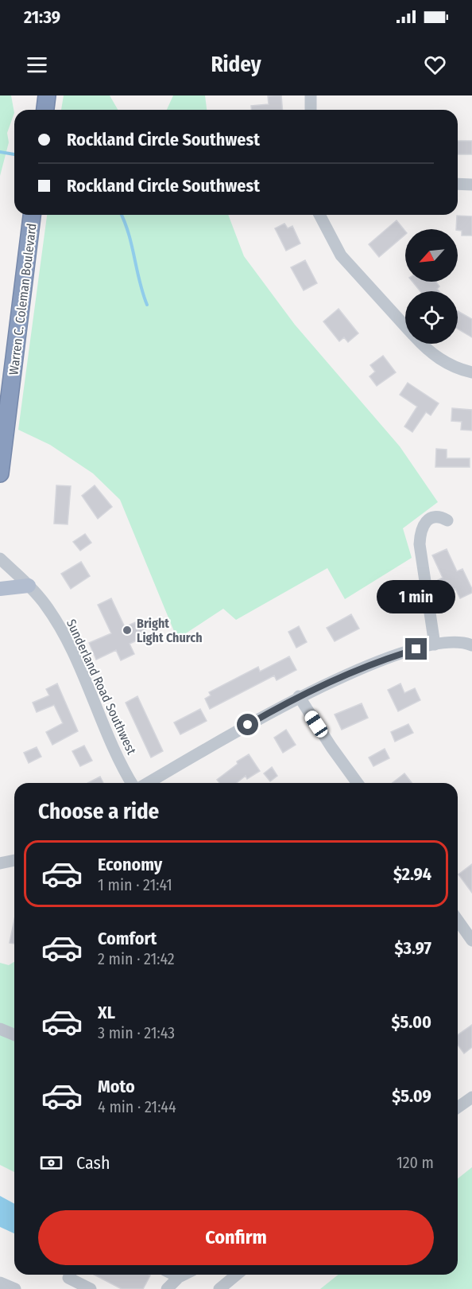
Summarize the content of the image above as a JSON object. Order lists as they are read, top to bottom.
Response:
{
  "streets": {
    "highway": ["Warren C. Coleman Boulevard"],
    "street": ["Sunderland Road Southwest"]
  },
  "places": ["Bright Light Church"],
  "north": "bottom left",
  "page": {
    "status": "21:39",
    "header": "Ridey",
    "banner": ["Rockland Circle Southwest", "Rockland Circle Southwest"],
    "bubble": "1 min",
    "heading": "Choose a ride",
    "list": [
      {
        "name": "Economy",
        "note": "1 min · 21:41",
        "value": "$2.94"
      },
      {
        "name": "Comfort",
        "note": "2 min · 21:42",
        "value": "$3.97"
      },
      {
        "name": "XL",
        "note": "3 min · 21:43",
        "value": "$5.00"
      },
      {
        "name": "Moto",
        "note": "4 min · 21:44",
        "value": "$5.09"
      }
    ],
    "pay": ["Cash", "120 m"],
    "buttons": "Confirm"
  }
}
